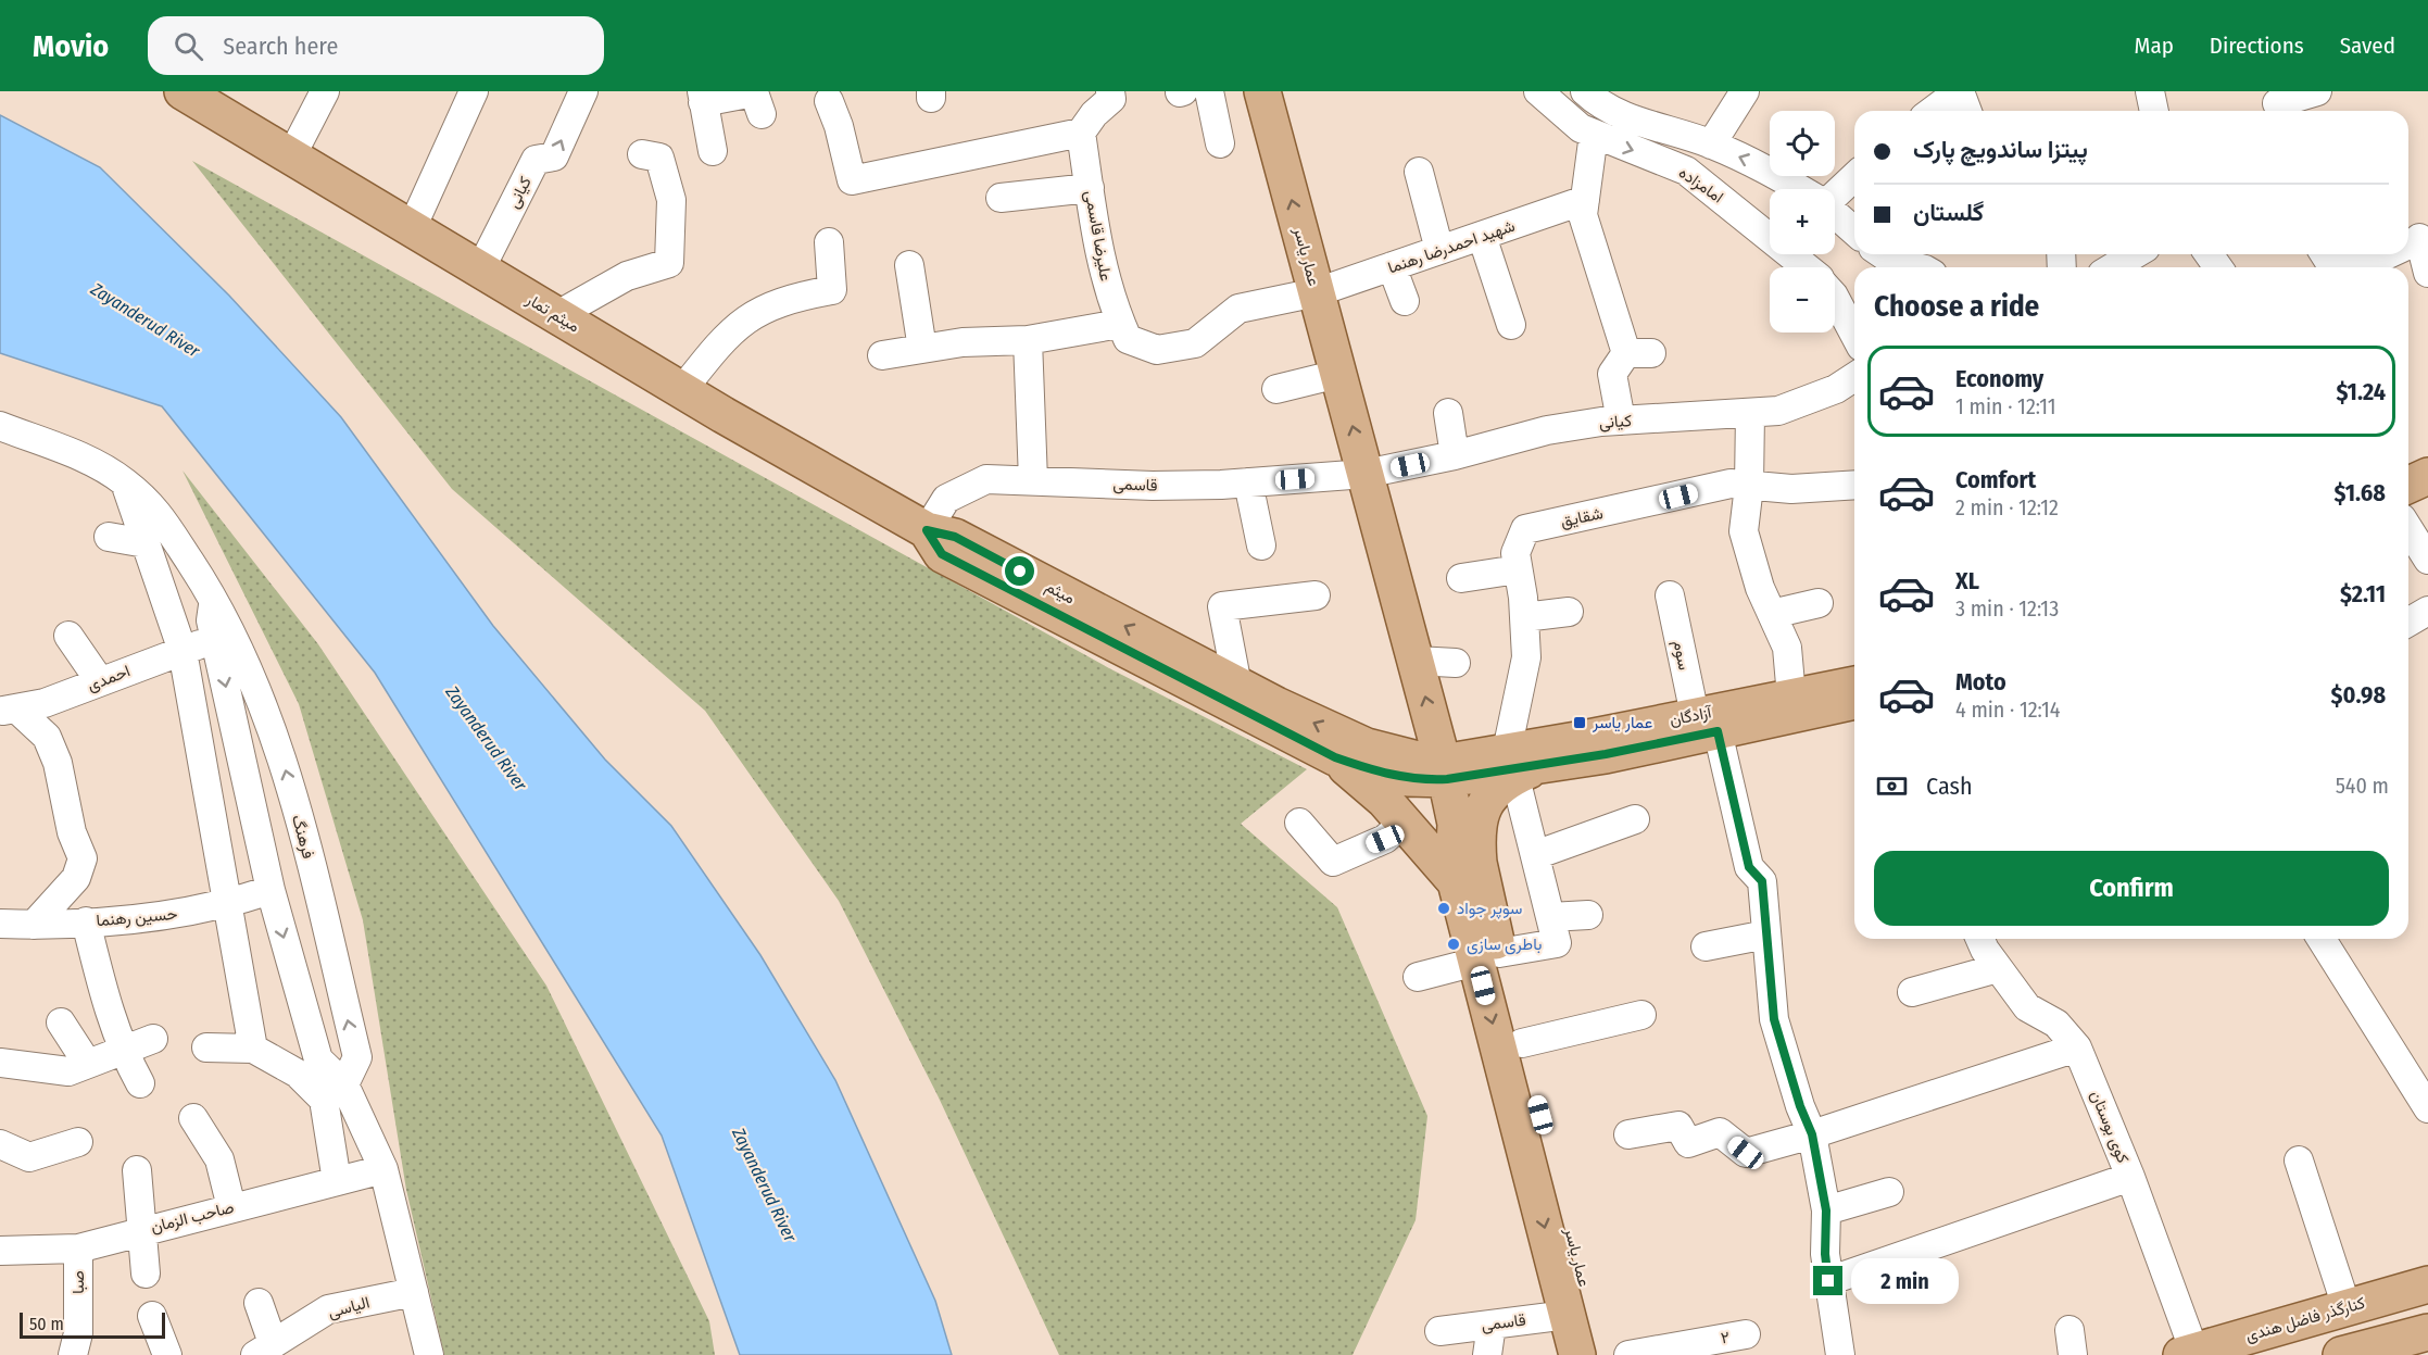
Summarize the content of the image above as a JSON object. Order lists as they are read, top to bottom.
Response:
{
  "streets": {
    "main road": [
      "عمار یاسر",
      "میثم تمار",
      "میثم",
      "آزادگان",
      "کنارگذر فاضل هندی"
    ],
    "street": [
      "امامزاده",
      "کیانی",
      "علیرضا قاسمی",
      "شهید احمدرضا رهنما",
      "قاسمی",
      "شقایق",
      "سوم",
      "احمدی",
      "فرهنگ",
      "حسین رهنما",
      "کوی بوستان",
      "صاحب الزمان",
      "صبا",
      "الیاسی",
      "۲"
    ]
  },
  "crossings": [
    ["کیانی", "عمار یاسر"],
    ["کیانی", "میثم تمار"],
    ["کیانی", "قاسمی"],
    ["علیرضا قاسمی", "شهید احمدرضا رهنما"],
    ["علیرضا قاسمی", "عمار یاسر"],
    ["شهید احمدرضا رهنما", "عمار یاسر"],
    ["عمار یاسر", "قاسمی"],
    ["عمار یاسر", "میثم"],
    ["عمار یاسر", "آزادگان"],
    ["میثم تمار", "قاسمی"],
    ["میثم تمار", "میثم"],
    ["قاسمی", "میثم"],
    ["شقایق", "آزادگان"],
    ["میثم", "آزادگان"],
    ["سوم", "آزادگان"],
    ["کوی بوستان", "کنارگذر فاضل هندی"],
    ["صاحب الزمان", "صبا"]
  ],
  "water": ["Zayanderud River"],
  "places": {
    "transit": ["عمار یاسر"],
    "other": ["سوپر جواد", "باطری سازی"]
  },
  "scale_bar": "50 m",
  "page": {
    "header": "Movio",
    "search": "Search here",
    "nav": ["Map", "Directions", "Saved"],
    "map_buttons": ["+", "−"],
    "banner": ["پیتزا ساندویچ پارک", "گلستان"],
    "heading": "Choose a ride",
    "list": [
      {
        "name": "Economy",
        "note": "1 min · 12:11",
        "value": "$1.24"
      },
      {
        "name": "Comfort",
        "note": "2 min · 12:12",
        "value": "$1.68"
      },
      {
        "name": "XL",
        "note": "3 min · 12:13",
        "value": "$2.11"
      },
      {
        "name": "Moto",
        "note": "4 min · 12:14",
        "value": "$0.98"
      }
    ],
    "pay": ["Cash", "540 m"],
    "buttons": "Confirm",
    "bubble": "2 min",
    "scale": "50 m"
  }
}
